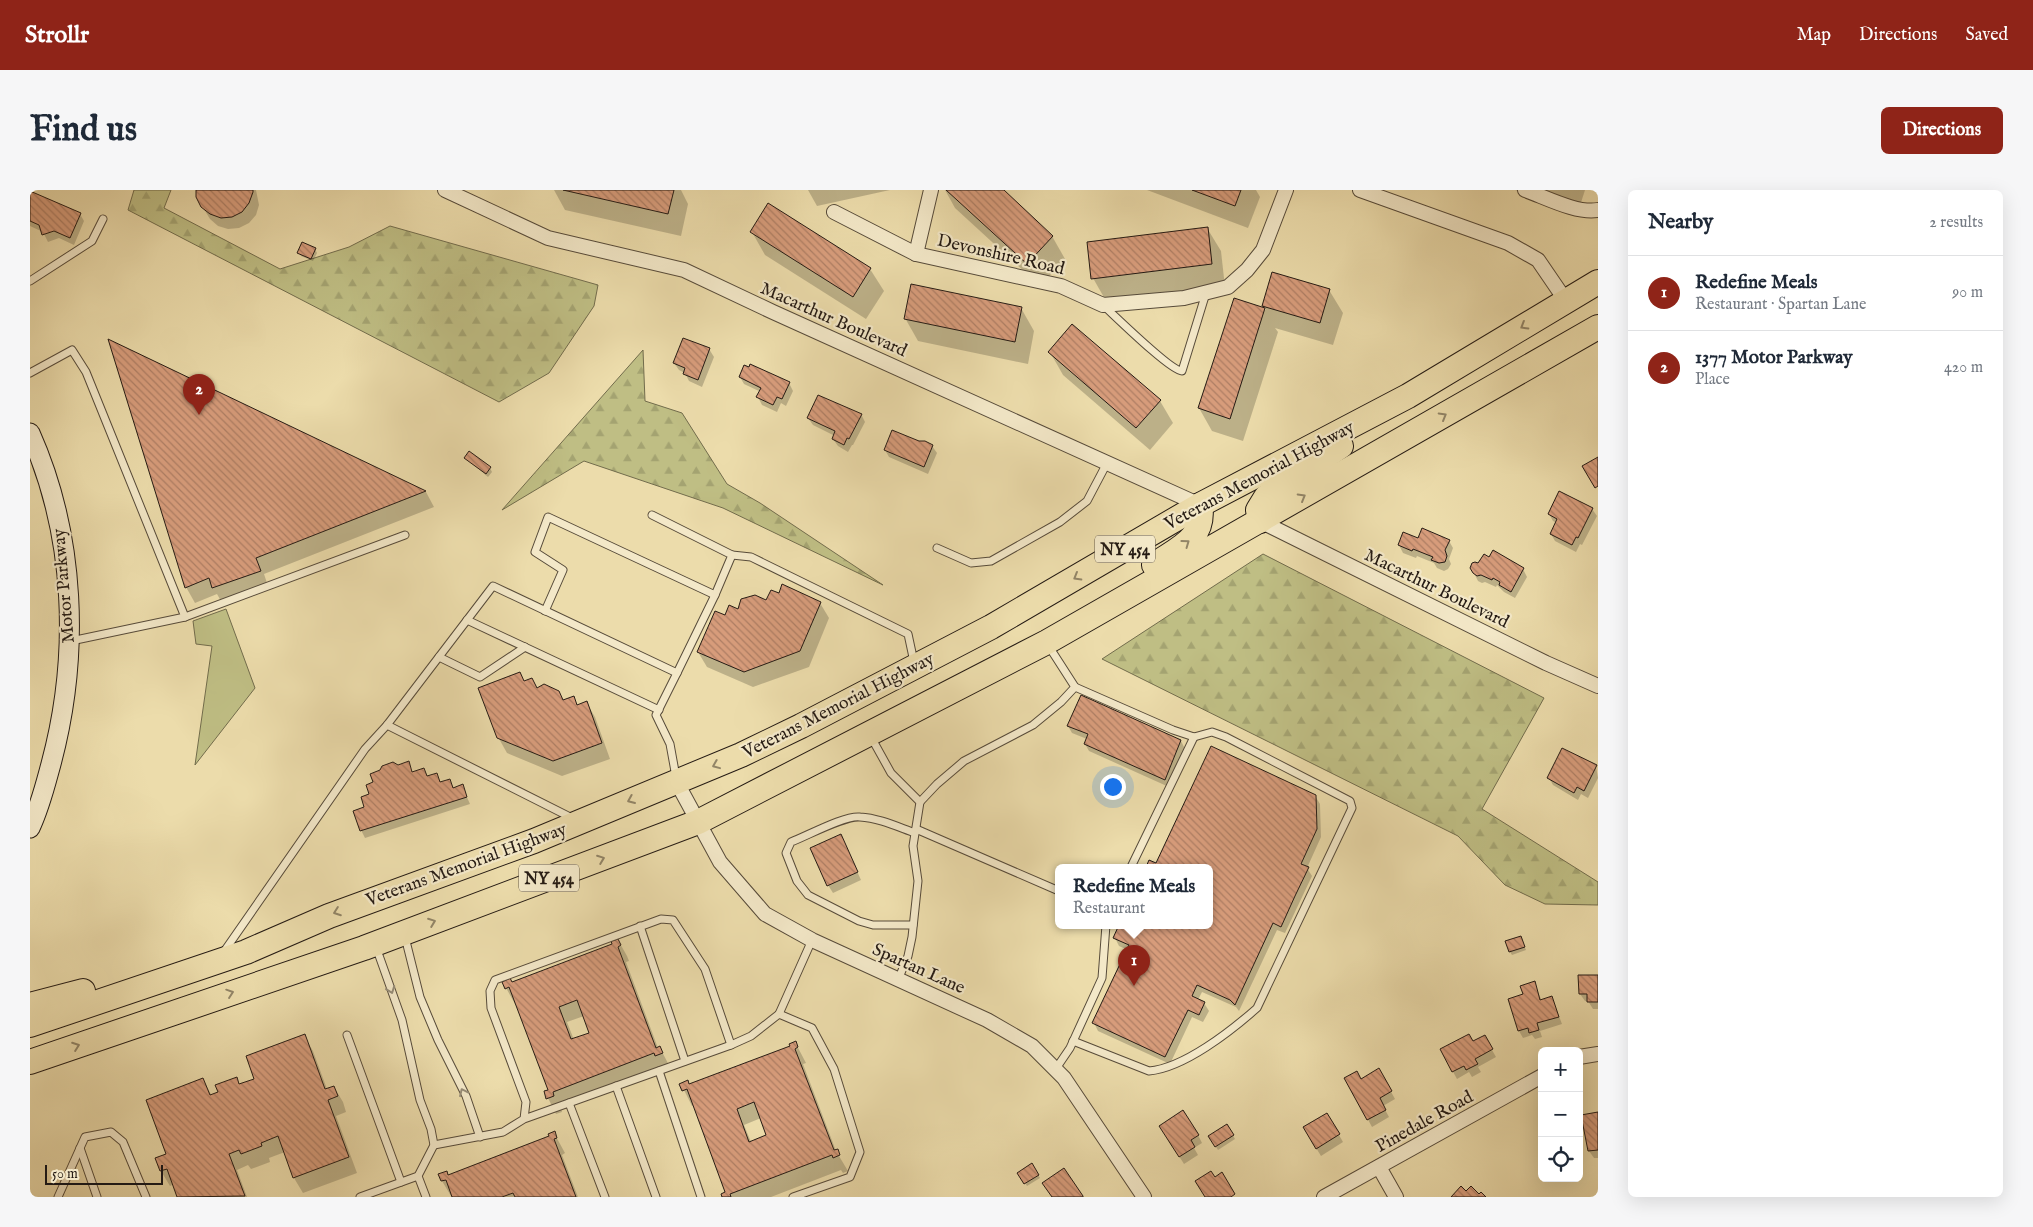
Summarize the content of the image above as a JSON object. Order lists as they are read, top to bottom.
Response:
{
  "streets": {
    "highway": ["Veterans Memorial Highway", "NY 454"],
    "main road": ["Motor Parkway"],
    "street": [
      "Devonshire Road",
      "Macarthur Boulevard",
      "Spartan Lane",
      "Pinedale Road"
    ]
  },
  "crossings": [
    ["Macarthur Boulevard", "Veterans Memorial Highway"],
    ["Veterans Memorial Highway", "Spartan Lane"]
  ],
  "scale_bar": "50 m",
  "page": {
    "header": "Strollr",
    "nav": ["Map", "Directions", "Saved"],
    "buttons": "Directions",
    "title": "Find us",
    "heading": ["Nearby", "2 results"],
    "list": [
      {
        "mark": "1",
        "name": "Redefine Meals",
        "note": "Restaurant · Spartan Lane",
        "value": "90 m"
      },
      {
        "mark": "2",
        "name": "1377 Motor Parkway",
        "note": "Place",
        "value": "420 m"
      }
    ],
    "pins": ["2", "1"],
    "popup": ["Redefine Meals", "Restaurant"],
    "map_buttons": ["+", "−"],
    "scale": "50 m"
  }
}
